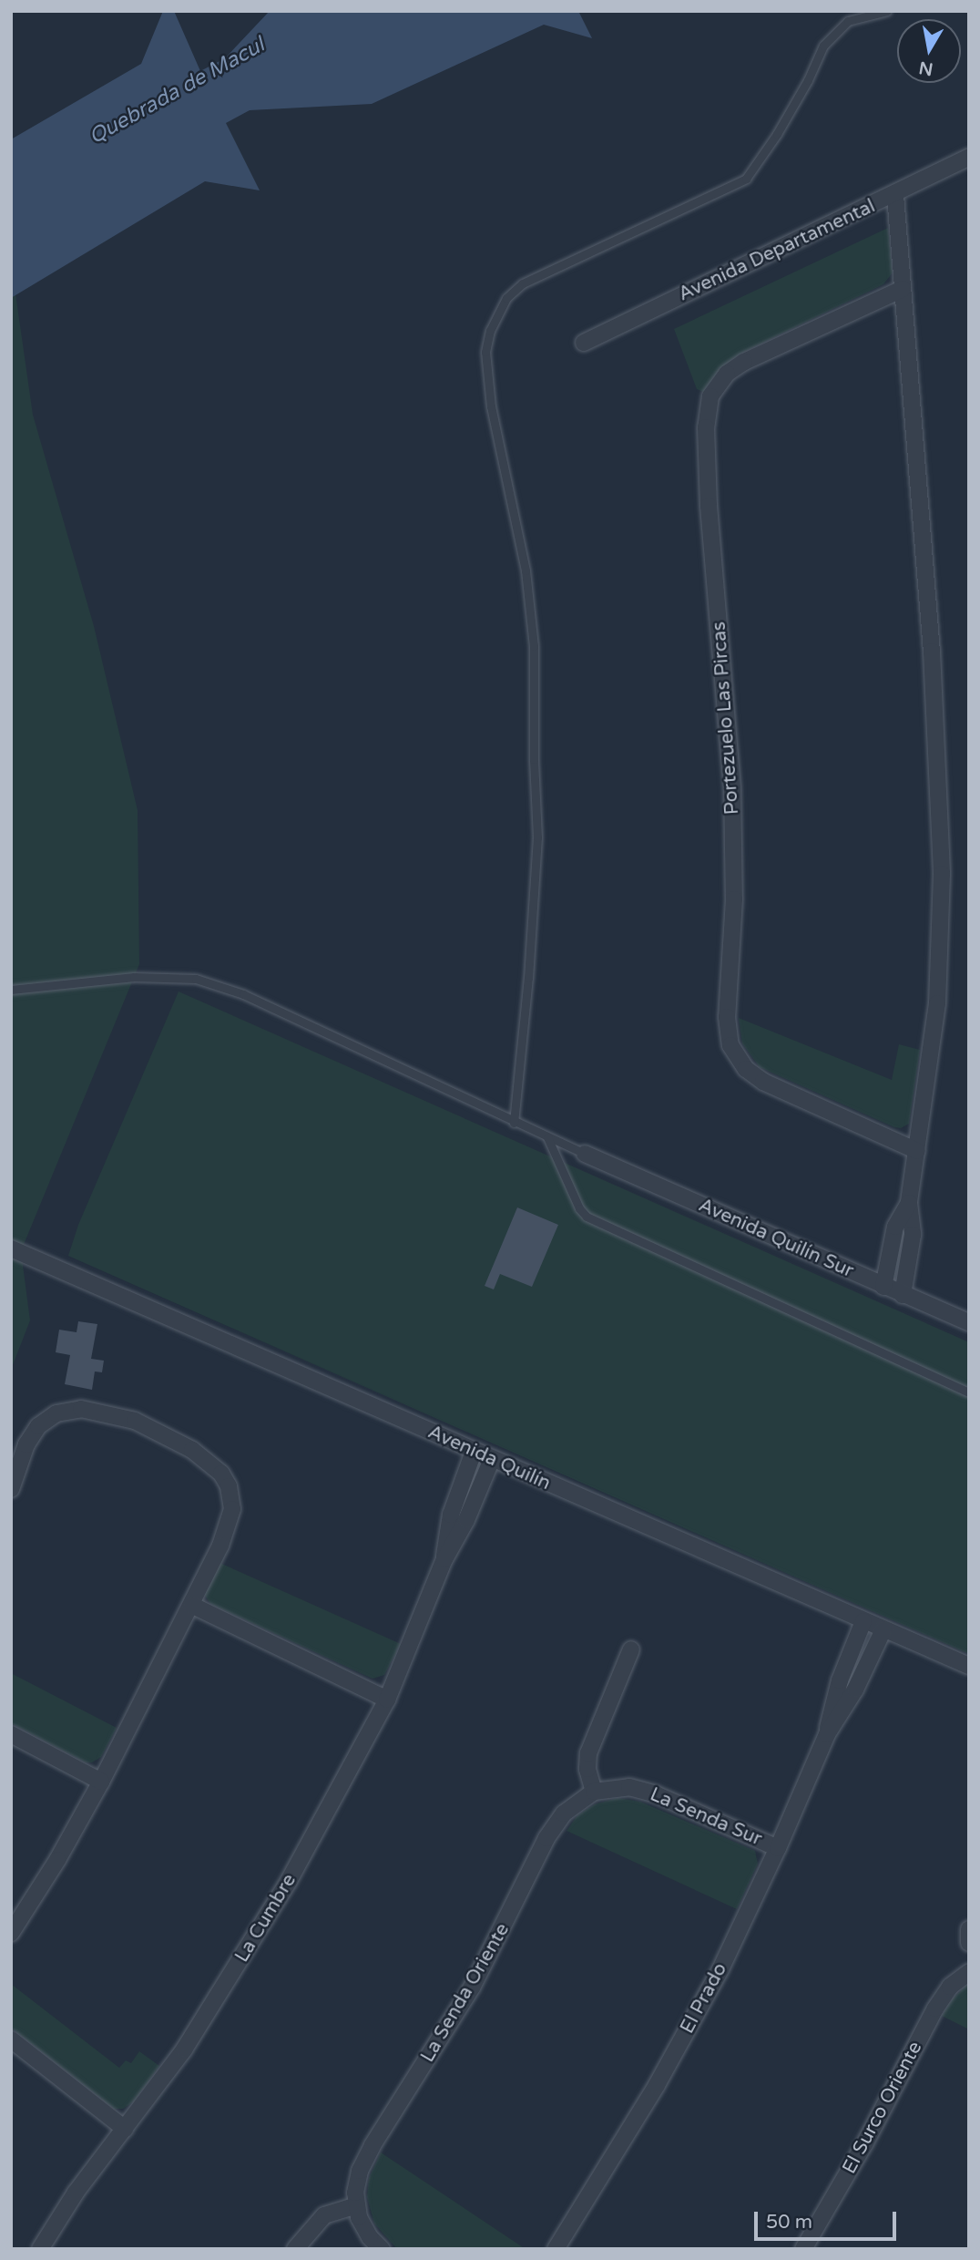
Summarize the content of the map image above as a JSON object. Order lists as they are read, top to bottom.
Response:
{
  "streets": {
    "street": [
      "Avenida Departamental",
      "Portezuelo Las Pircas",
      "Avenida Quilín Sur",
      "Avenida Quilín",
      "La Senda Sur",
      "La Cumbre",
      "La Senda Oriente",
      "El Prado",
      "El Surco Oriente"
    ]
  },
  "crossings": [
    ["Avenida Quilín", "La Cumbre"],
    ["Avenida Quilín", "El Prado"],
    ["La Senda Sur", "La Senda Oriente"],
    ["La Senda Sur", "El Prado"]
  ],
  "water": ["Quebrada de Macul"],
  "scale_bar": "50 m",
  "north": "bottom"
}
